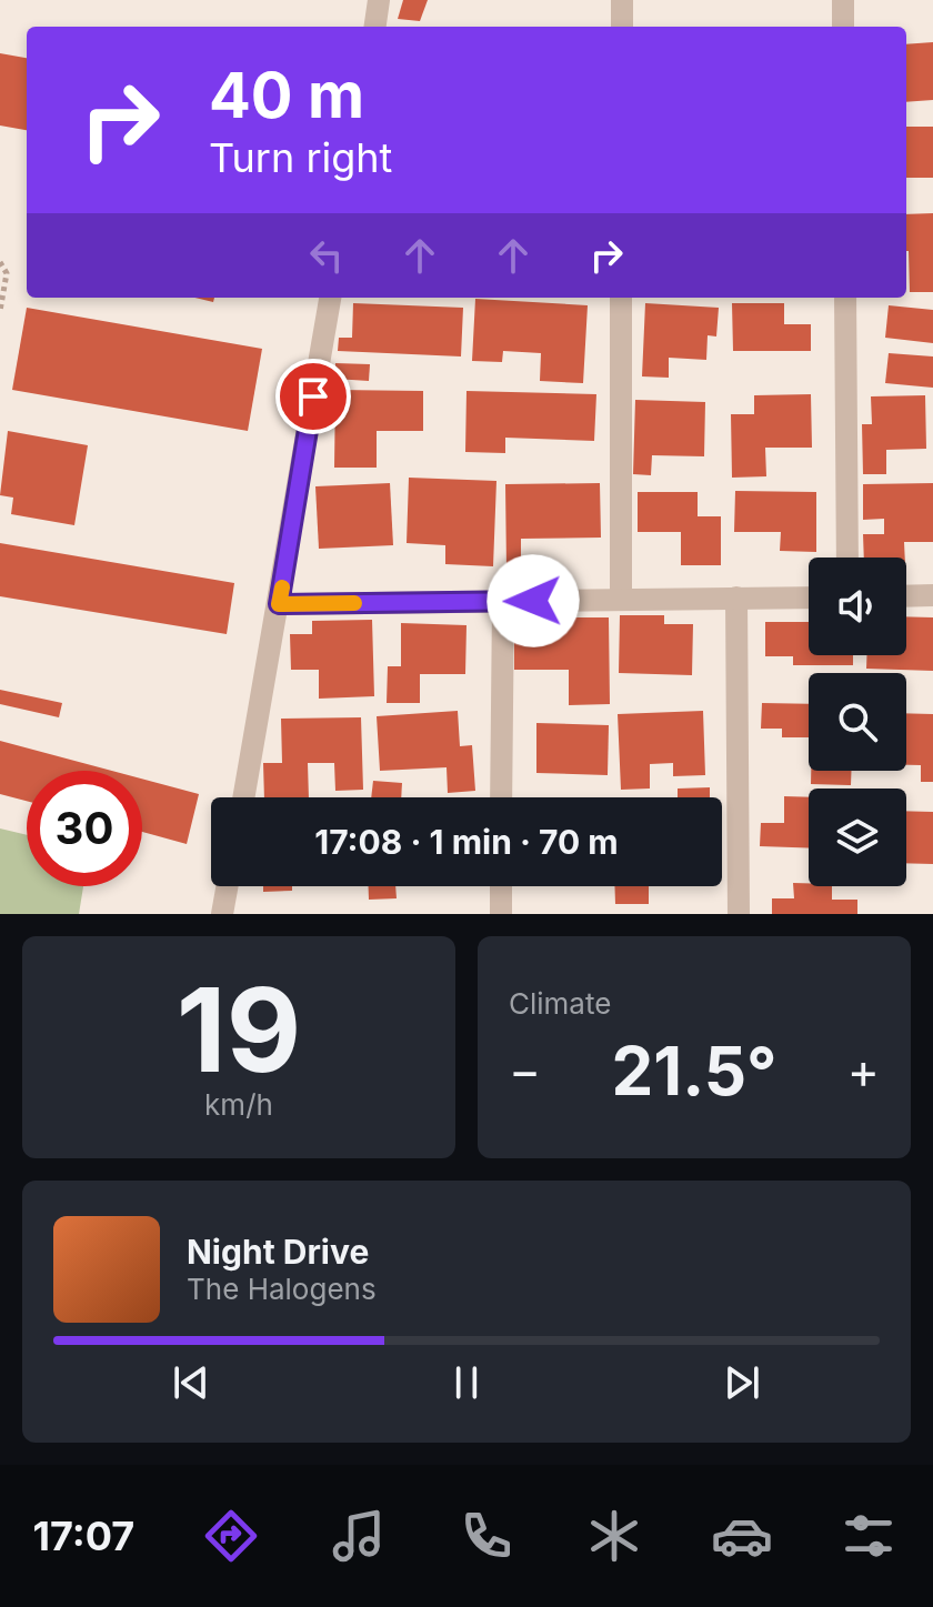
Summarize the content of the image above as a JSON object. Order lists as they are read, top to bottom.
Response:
{
  "page": {
    "turn": ["40 m", "Turn right"],
    "limit": "30",
    "trip": "17:08 · 1 min · 70 m",
    "tile": [
      ["19", "km/h"],
      "Climate"
    ],
    "heat": ["−", "21.5°", "+"],
    "song": ["Night Drive", "The Halogens"],
    "tabs": "17:07"
  }
}
